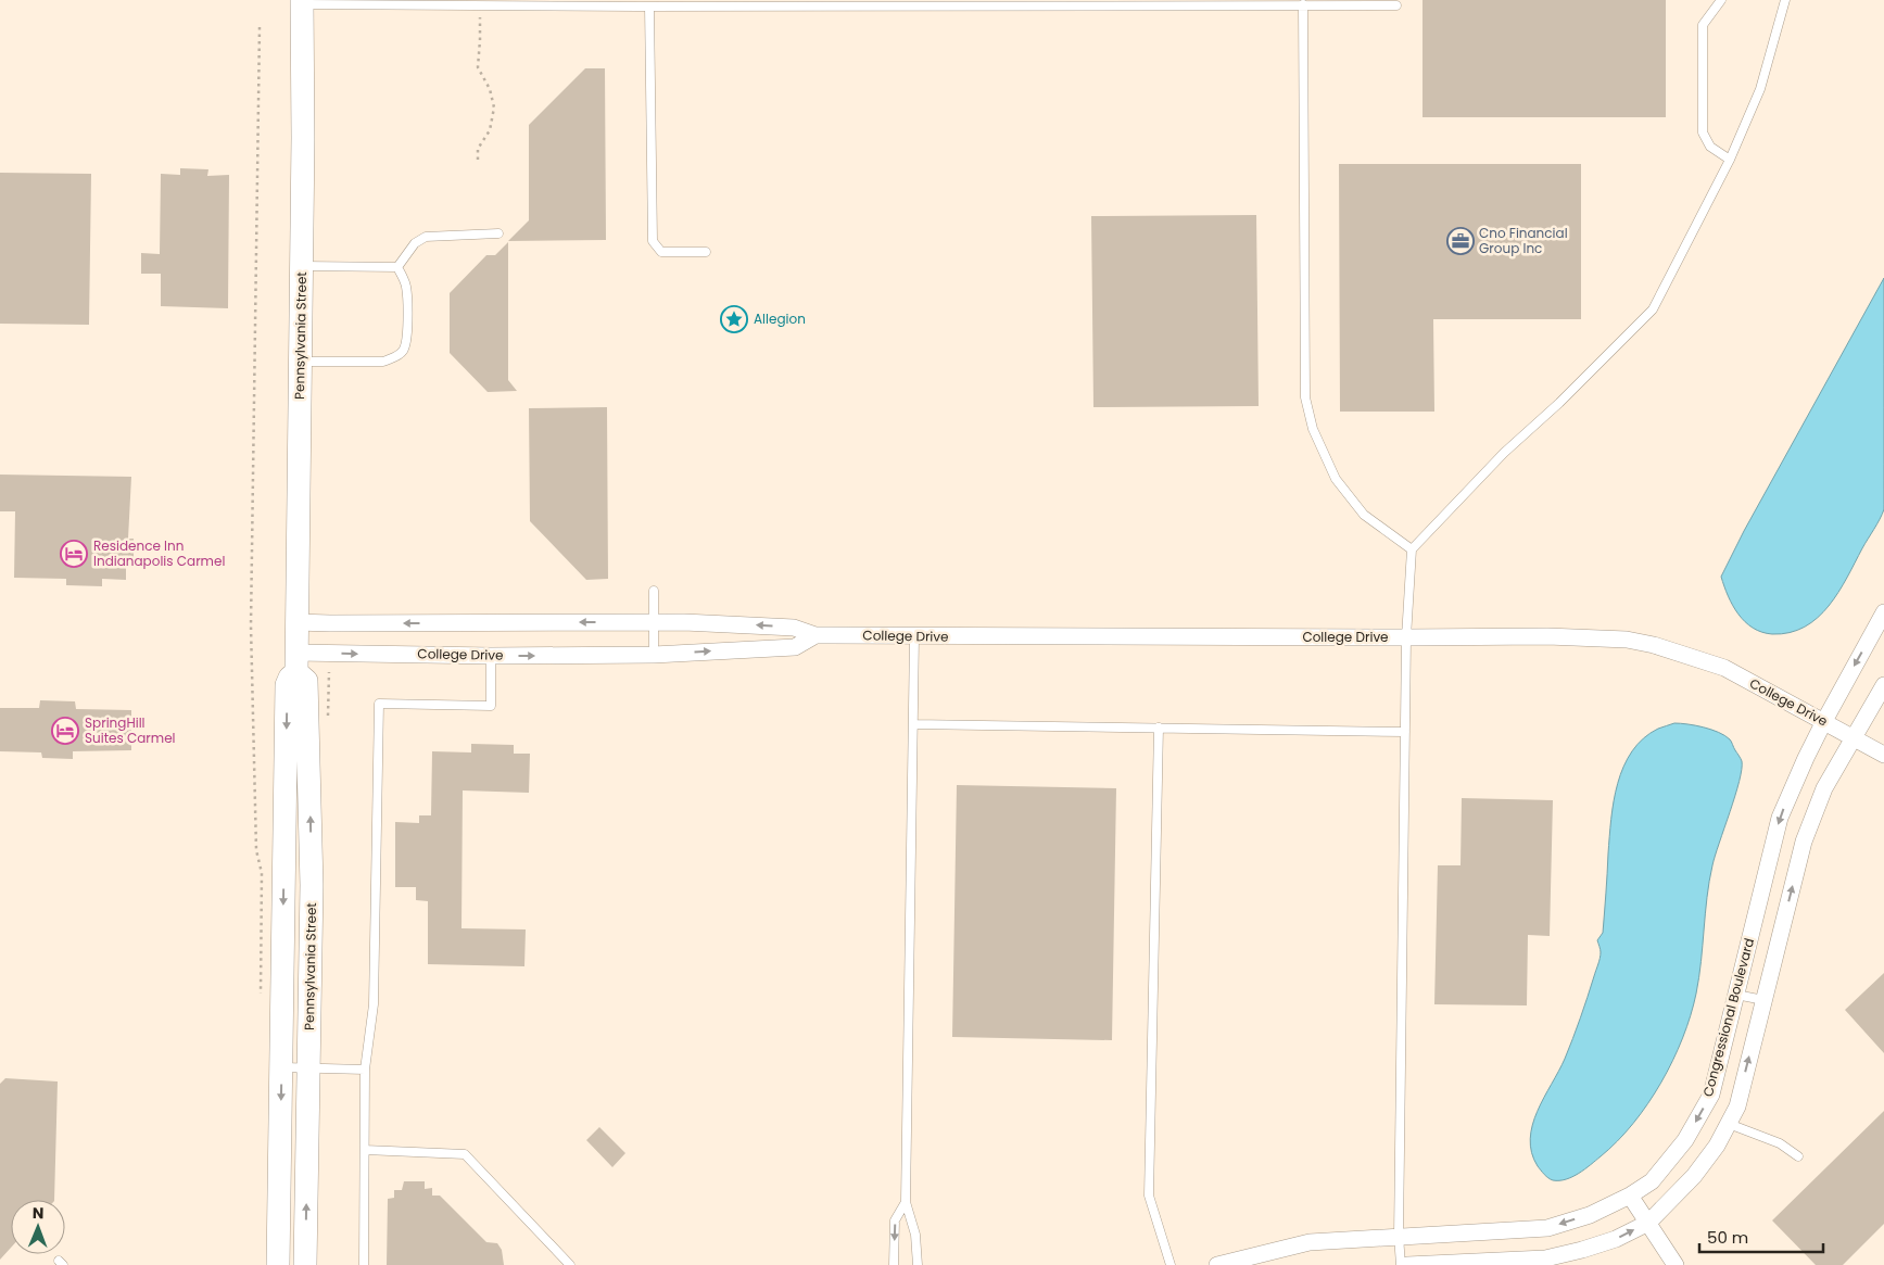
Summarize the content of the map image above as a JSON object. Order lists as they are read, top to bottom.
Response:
{
  "streets": {
    "main road": ["Pennsylvania Street"],
    "street": ["College Drive", "Congressional Boulevard"]
  },
  "crossings": [
    ["Pennsylvania Street", "College Drive"],
    ["College Drive", "Congressional Boulevard"]
  ],
  "places": {
    "office": ["Cno Financial Group Inc"],
    "place": ["Allegion"],
    "hotel": ["Residence Inn Indianapolis Carmel", "SpringHill Suites Carmel"]
  },
  "scale_bar": "50 m",
  "north": "top"
}
